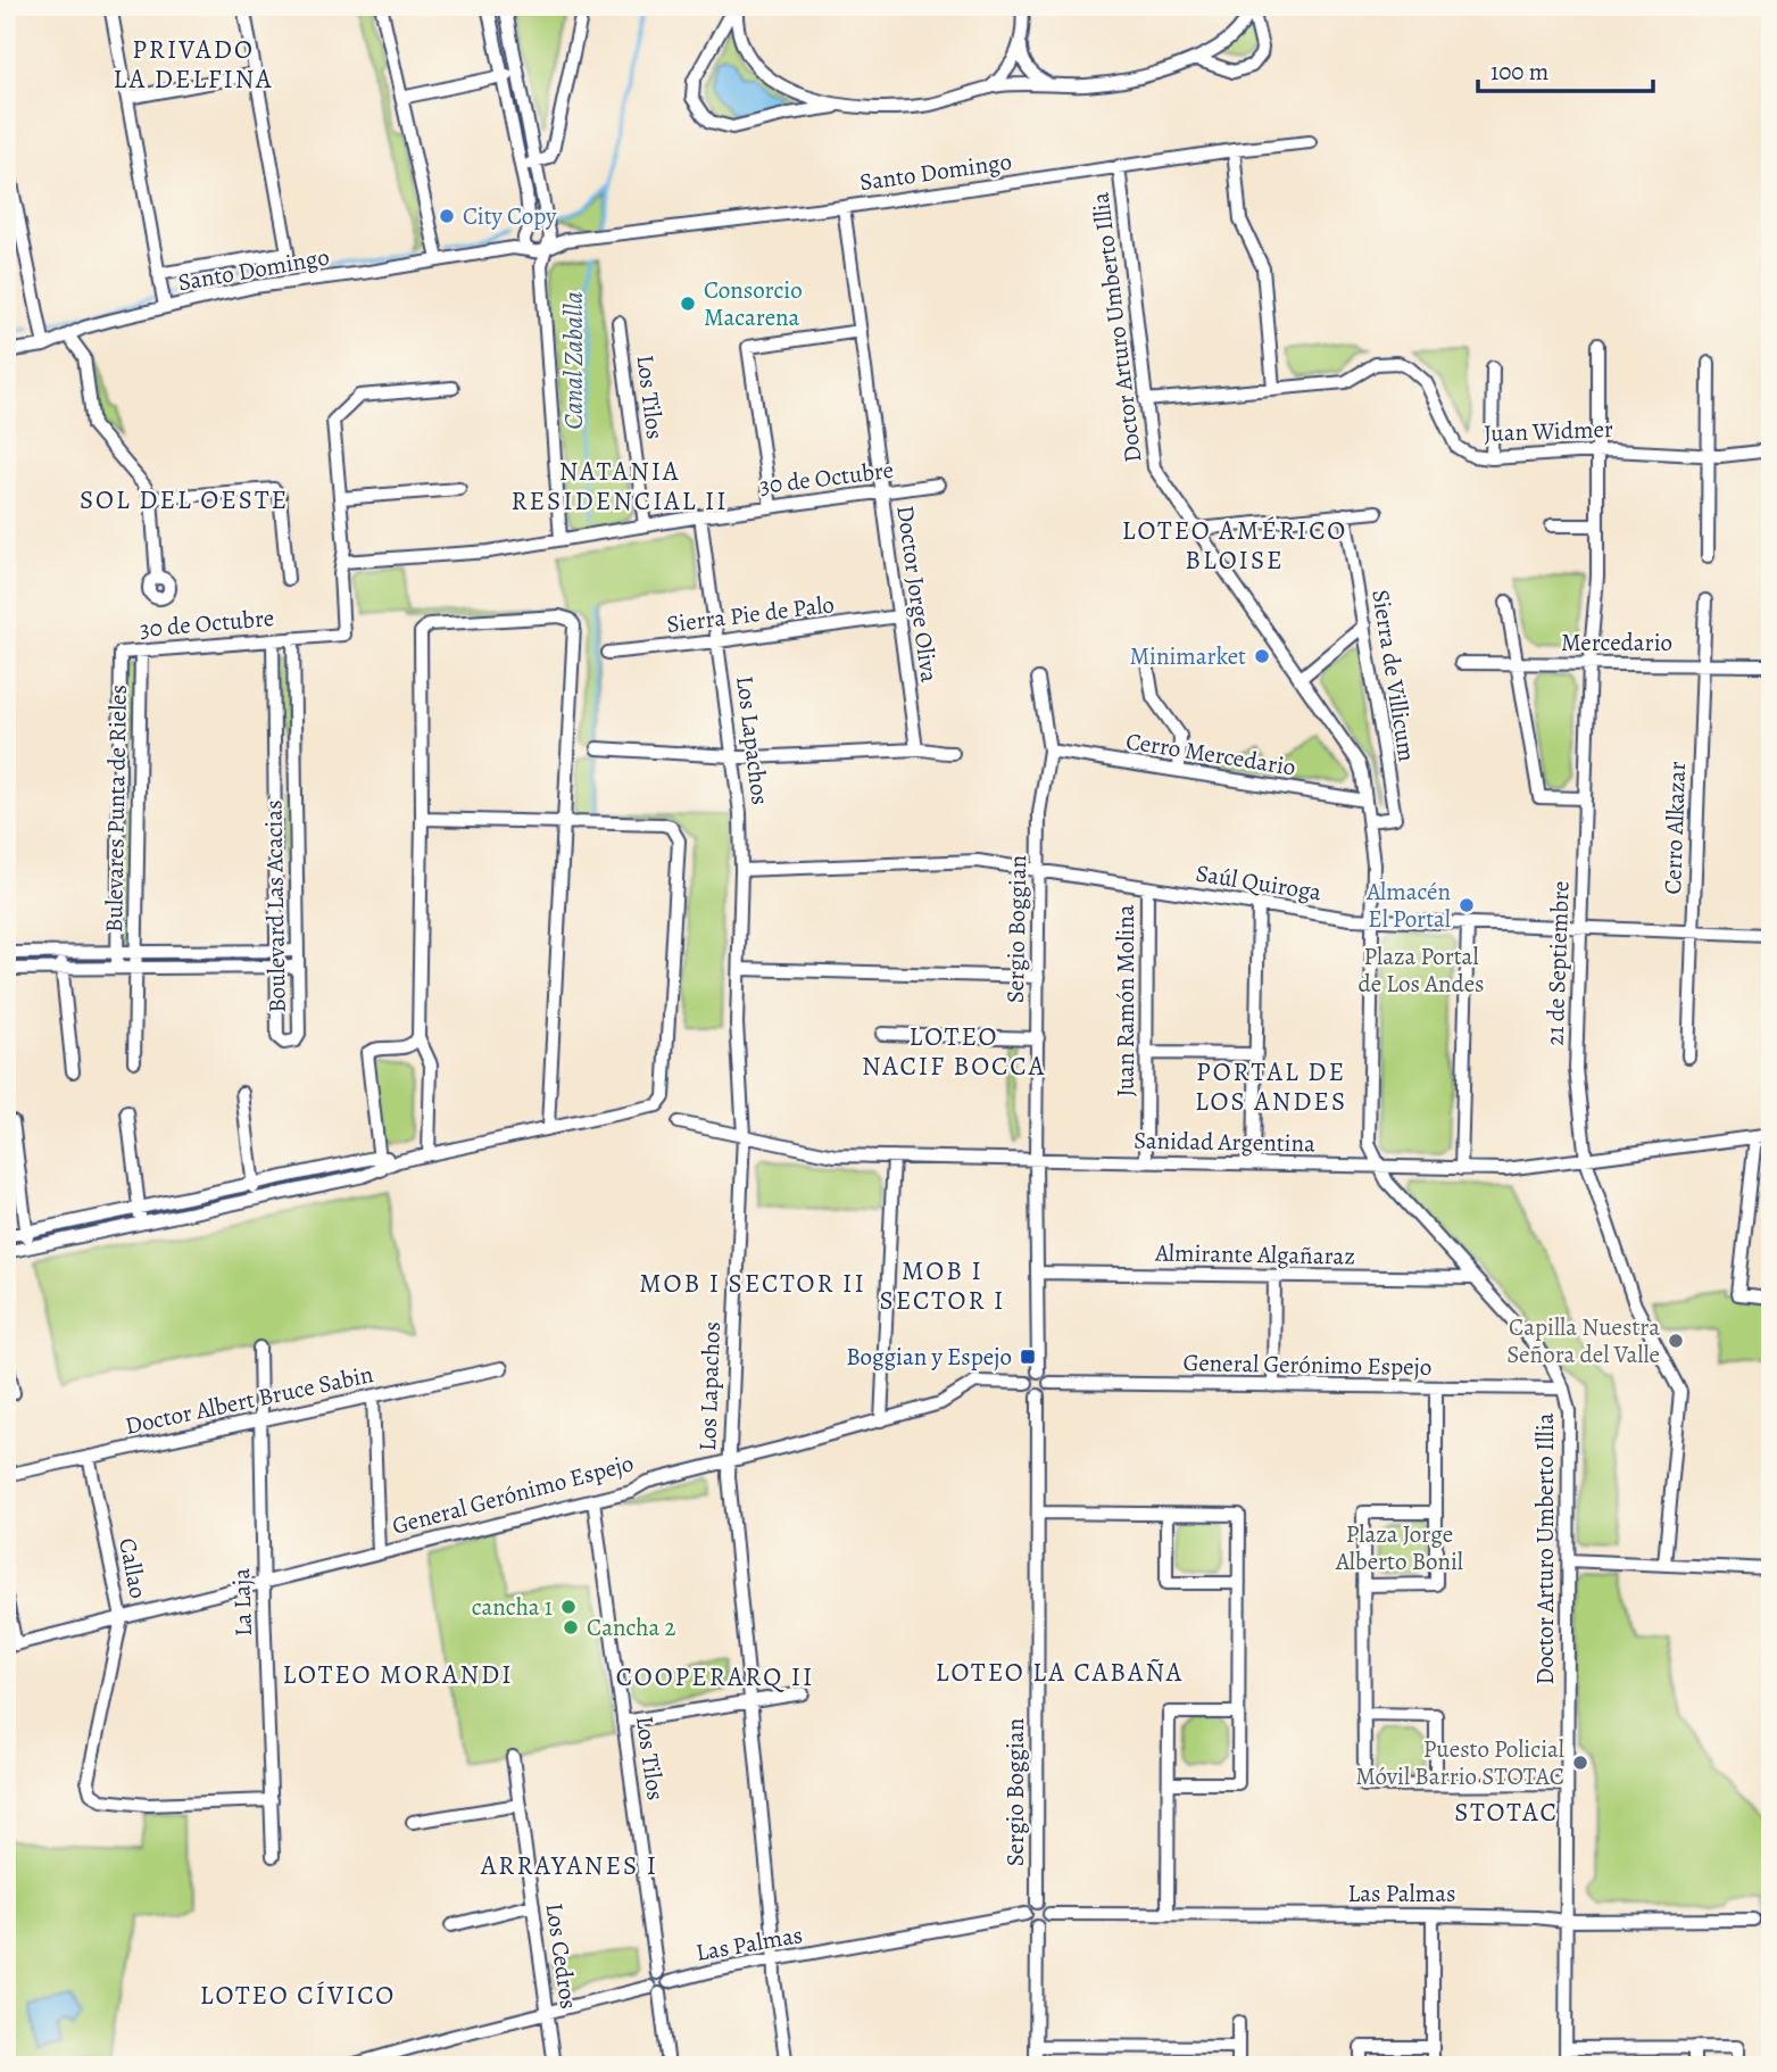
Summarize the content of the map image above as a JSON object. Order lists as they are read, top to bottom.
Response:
{
  "streets": {
    "street": [
      "Santo Domingo",
      "Doctor Arturo Umberto Illia",
      "Los Tilos",
      "Juan Widmer",
      "30 de Octubre",
      "Doctor Jorge Oliva",
      "Sierra Pie de Palo",
      "Mercedario",
      "Sierra de Villicum",
      "Los Lapachos",
      "Cerro Mercedario",
      "Bulevares Punta de Rieles",
      "Cerro Alkazar",
      "Saúl Quiroga",
      "Boulevard Las Acacias",
      "Sergio Boggian",
      "21 de Septiembre",
      "Juan Ramón Molina",
      "Sanidad Argentina",
      "Almirante Algañaraz",
      "General Gerónimo Espejo",
      "Doctor Albert Bruce Sabin",
      "Callao",
      "La Laja",
      "Las Palmas",
      "Los Cedros"
    ]
  },
  "crossings": [
    ["Santo Domingo", "Doctor Arturo Umberto Illia"],
    ["Santo Domingo", "Doctor Jorge Oliva"],
    ["Doctor Arturo Umberto Illia", "Juan Widmer"],
    ["Doctor Arturo Umberto Illia", "Sierra de Villicum"],
    ["Doctor Arturo Umberto Illia", "Cerro Mercedario"],
    ["Doctor Arturo Umberto Illia", "Saúl Quiroga"],
    ["Doctor Arturo Umberto Illia", "Sanidad Argentina"],
    ["Doctor Arturo Umberto Illia", "Almirante Algañaraz"],
    ["Doctor Arturo Umberto Illia", "General Gerónimo Espejo"],
    ["Doctor Arturo Umberto Illia", "Las Palmas"],
    ["Los Tilos", "30 de Octubre"],
    ["Los Tilos", "General Gerónimo Espejo"],
    ["Los Tilos", "Las Palmas"],
    ["Juan Widmer", "21 de Septiembre"],
    ["30 de Octubre", "Doctor Jorge Oliva"],
    ["30 de Octubre", "Los Lapachos"],
    ["30 de Octubre", "Bulevares Punta de Rieles"],
    ["30 de Octubre", "Boulevard Las Acacias"],
    ["Doctor Jorge Oliva", "Sierra Pie de Palo"],
    ["Sierra Pie de Palo", "Los Lapachos"],
    ["Mercedario", "Cerro Alkazar"],
    ["Mercedario", "21 de Septiembre"],
    ["Los Lapachos", "Saúl Quiroga"],
    ["Los Lapachos", "Sanidad Argentina"],
    ["Los Lapachos", "General Gerónimo Espejo"],
    ["Los Lapachos", "Las Palmas"],
    ["Cerro Mercedario", "Sergio Boggian"],
    ["Cerro Alkazar", "Saúl Quiroga"],
    ["Saúl Quiroga", "Sergio Boggian"],
    ["Saúl Quiroga", "21 de Septiembre"],
    ["Saúl Quiroga", "Juan Ramón Molina"],
    ["Sergio Boggian", "Sanidad Argentina"],
    ["Sergio Boggian", "Almirante Algañaraz"],
    ["Sergio Boggian", "General Gerónimo Espejo"],
    ["Sergio Boggian", "Las Palmas"],
    ["21 de Septiembre", "Sanidad Argentina"],
    ["Juan Ramón Molina", "Sanidad Argentina"],
    ["General Gerónimo Espejo", "Callao"],
    ["General Gerónimo Espejo", "La Laja"],
    ["Doctor Albert Bruce Sabin", "Callao"],
    ["Doctor Albert Bruce Sabin", "La Laja"],
    ["Callao", "La Laja"]
  ],
  "districts": [
    "PRIVADO LA DELFINA",
    "NATANIA RESIDENCIAL II",
    "SOL DEL OESTE",
    "LOTEO AMÉRICO BLOISE",
    "LOTEO NACIF BOCCA",
    "PORTAL DE LOS ANDES",
    "MOB I SECTOR I",
    "MOB I SECTOR II",
    "LOTEO LA CABAÑA",
    "LOTEO MORANDI",
    "COOPERARQ II",
    "STOTAC",
    "ARRAYANES I",
    "LOTEO CÍVICO"
  ],
  "water": ["Canal Zaballa"],
  "parks": ["Plaza Portal de Los Andes", "Plaza Jorge Alberto Bonil"],
  "places": {
    "other": [
      "City Copy",
      "Consorcio Macarena",
      "Minimarket",
      "Almacén El Portal",
      "Capilla Nuestra Señora del Valle",
      "cancha 1",
      "Cancha 2",
      "Puesto Policial Móvil Barrio STOTAC"
    ],
    "transit": ["Boggian y Espejo"]
  },
  "scale_bar": "100 m"
}
